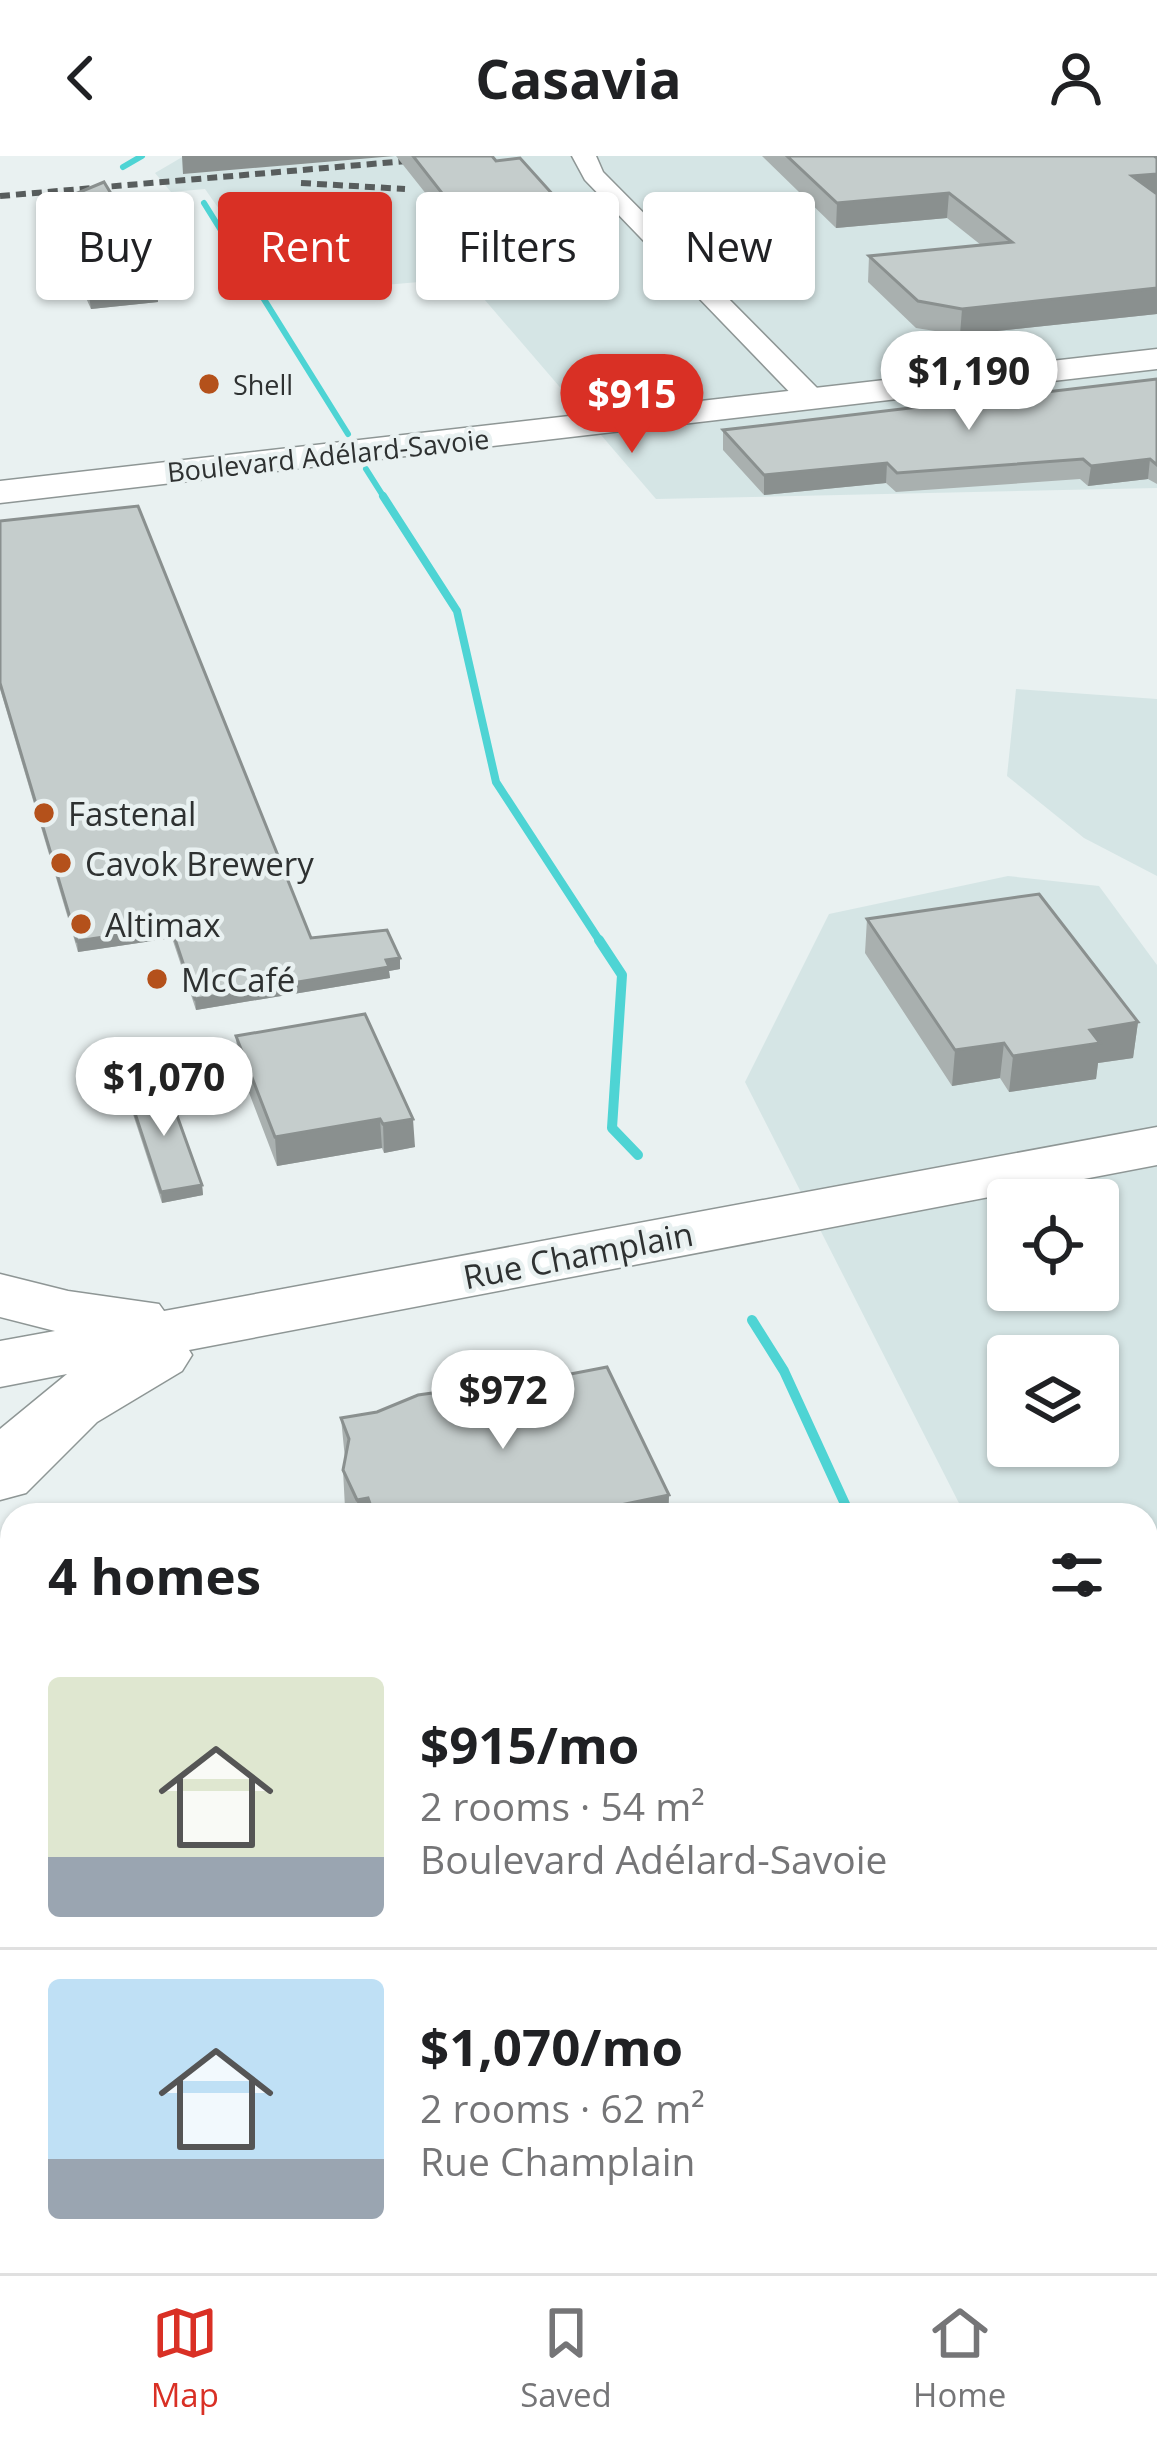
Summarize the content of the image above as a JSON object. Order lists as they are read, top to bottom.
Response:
{
  "streets": {
    "main road": ["Rue Champlain"],
    "street": ["Boulevard Adélard-Savoie"]
  },
  "places": [
    "Shell",
    "Fastenal",
    "Cavok Brewery",
    "Altimax",
    "McCafé"
  ],
  "page": {
    "header": "Casavia",
    "chip": [
      "Buy",
      "Rent",
      "Filters",
      "New"
    ],
    "price": [
      "$1,190",
      "$915",
      "$1,070",
      "$972"
    ],
    "heading": "4 homes",
    "list": [
      {
        "name": "$915/mo",
        "note": "2 rooms · 54 m² · Boulevard Adélard-Savoie"
      },
      {
        "name": "$1,070/mo",
        "note": "2 rooms · 62 m² · Rue Champlain"
      }
    ],
    "tabs": ["Map", "Saved", "Home"]
  }
}
